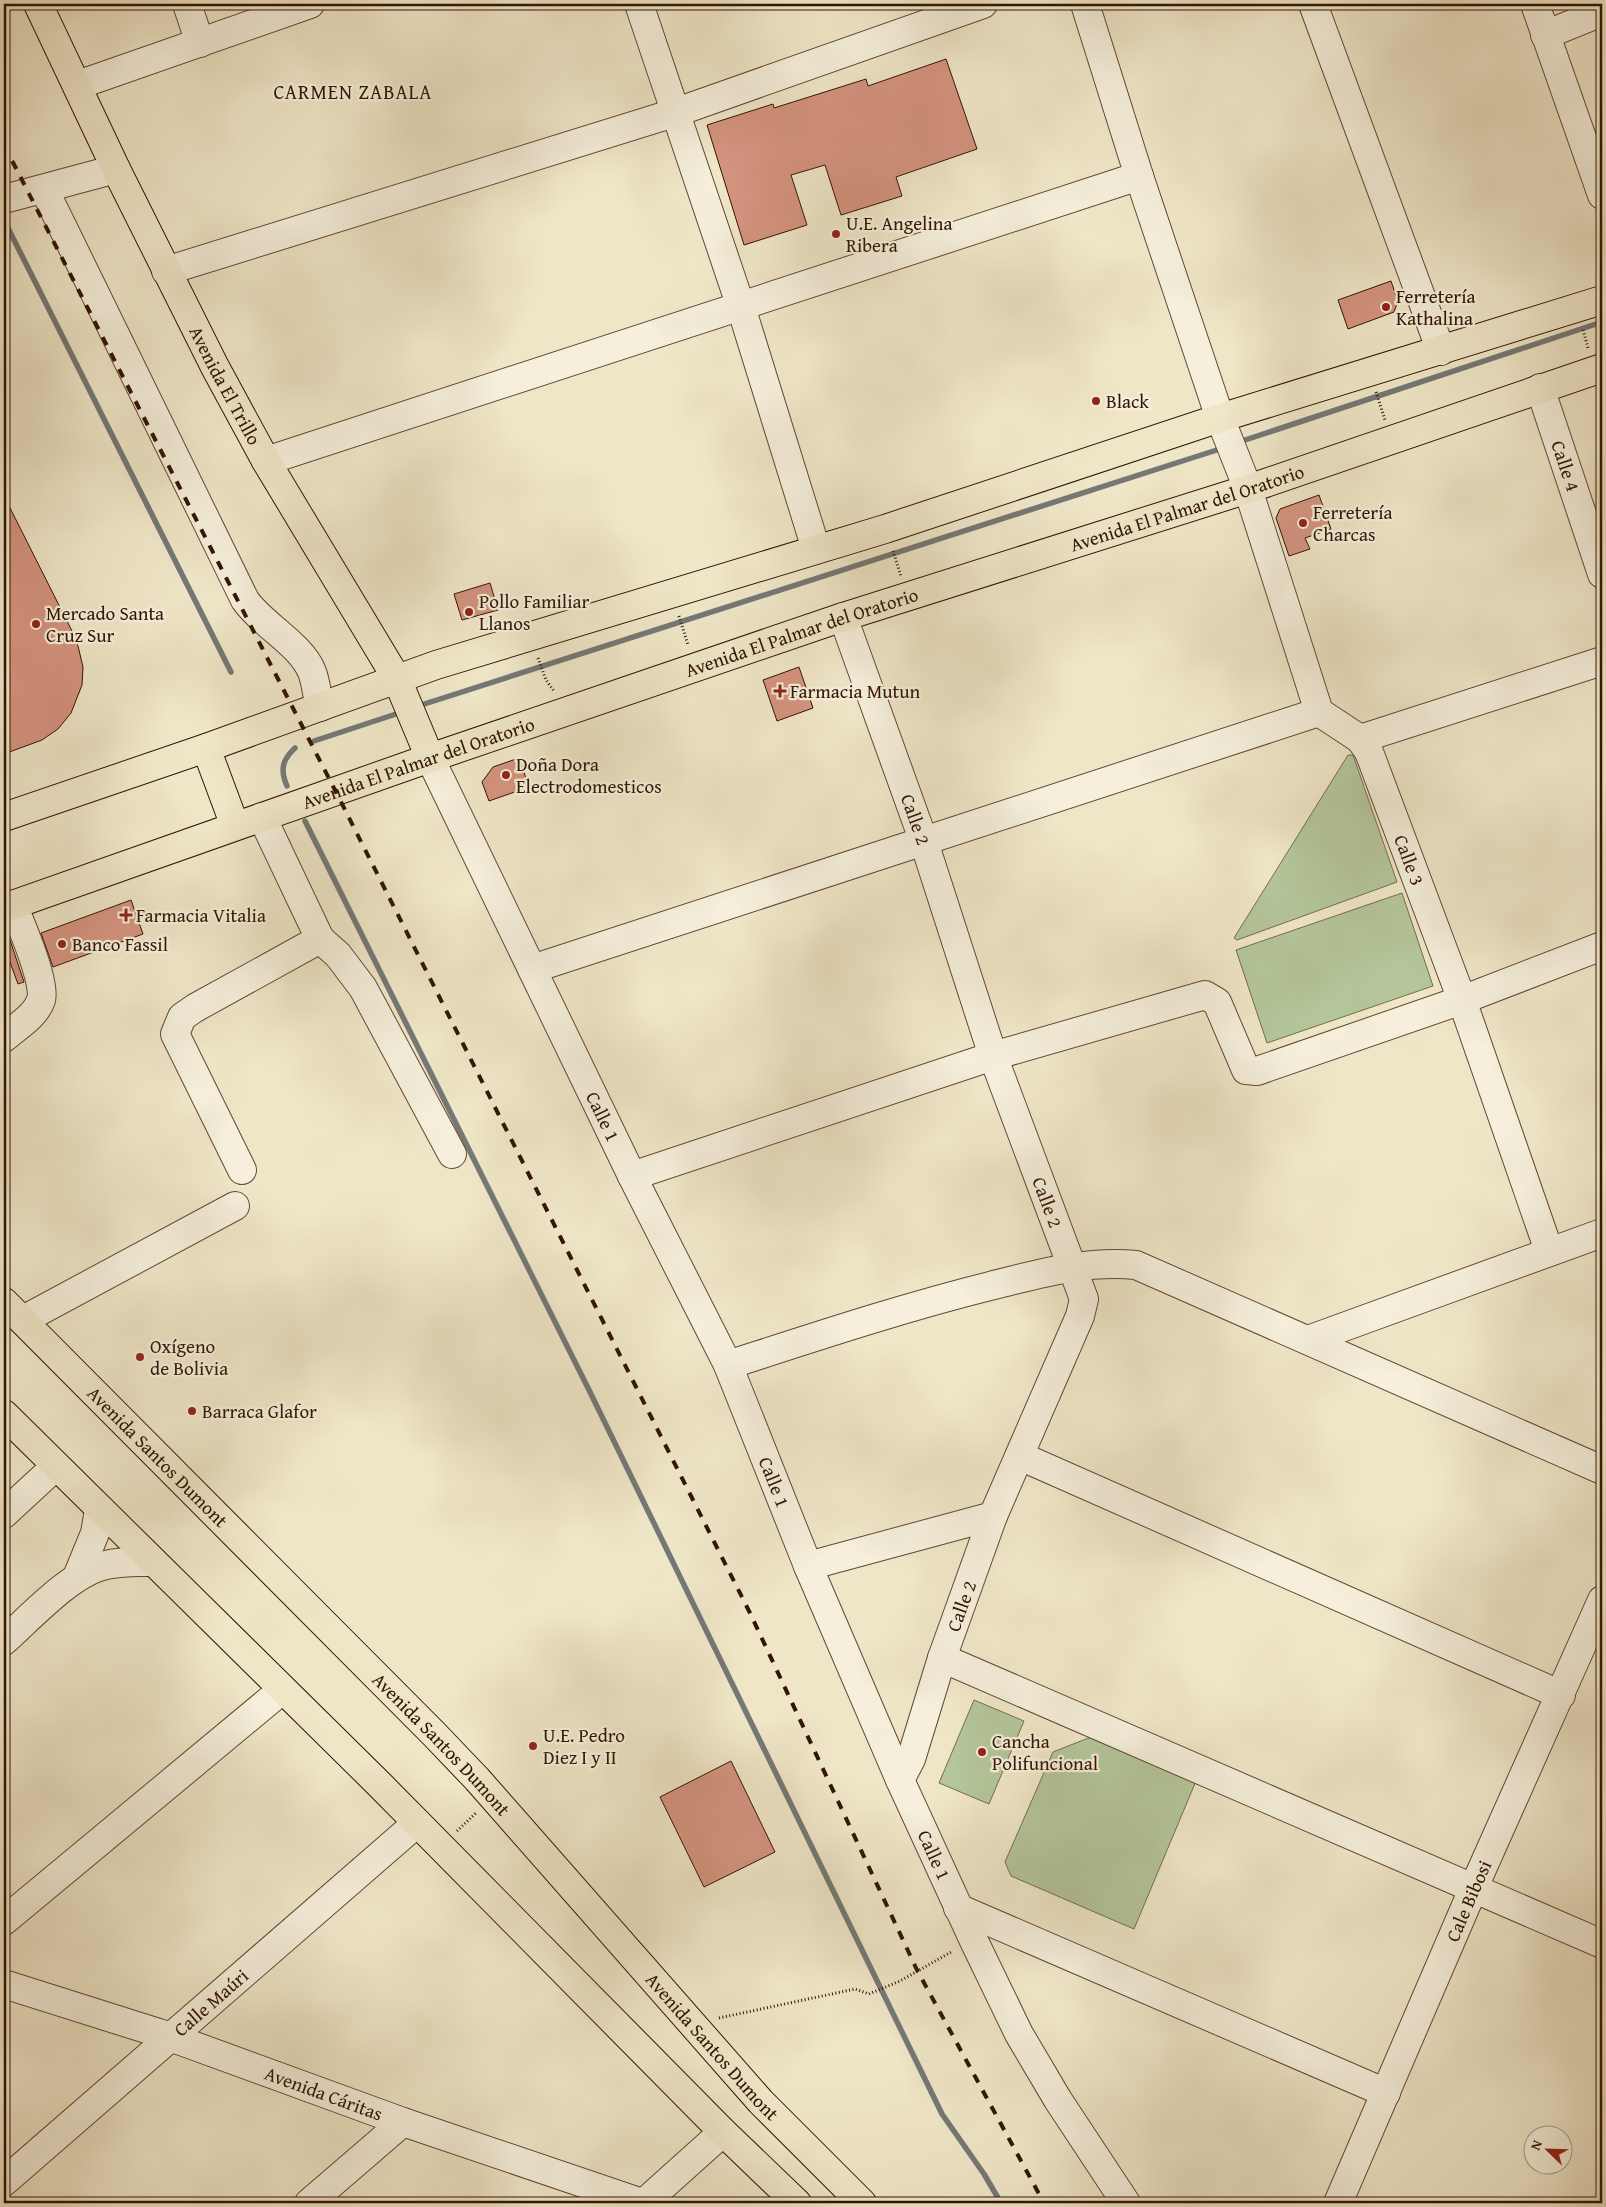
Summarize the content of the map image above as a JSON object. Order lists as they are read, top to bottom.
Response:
{
  "streets": {
    "main road": ["Avenida El Trillo", "Avenida El Palmar del Oratorio", "Avenida Santos Dumont"],
    "street": [
      "Calle 4",
      "Calle 2",
      "Calle 3",
      "Calle 1",
      "Cale Bibosi",
      "Calle Maúri",
      "Avenida Cáritas"
    ]
  },
  "crossings": [
    ["Avenida El Trillo", "Avenida El Palmar del Oratorio"],
    ["Avenida El Trillo", "Calle 1"],
    ["Calle 4", "Avenida El Palmar del Oratorio"],
    ["Avenida El Palmar del Oratorio", "Calle 2"],
    ["Avenida El Palmar del Oratorio", "Calle 1"],
    ["Calle 2", "Calle 1"],
    ["Calle Maúri", "Avenida Cáritas"]
  ],
  "districts": ["CARMEN ZABALA"],
  "places": {
    "other": [
      "U.E. Angelina Ribera",
      "Ferretería Kathalina",
      "Black",
      "Ferretería Charcas",
      "Pollo Familiar Llanos",
      "Mercado Santa Cruz Sur",
      "Doña Dora Electrodomesticos",
      "Banco Fassil",
      "Oxígeno de Bolivia",
      "Barraca Glafor",
      "U.E. Pedro Diez I y II",
      "Cancha Polifuncional"
    ],
    "health": ["Farmacia Mutun", "Farmacia Vitalia"]
  },
  "north": "top left"
}
